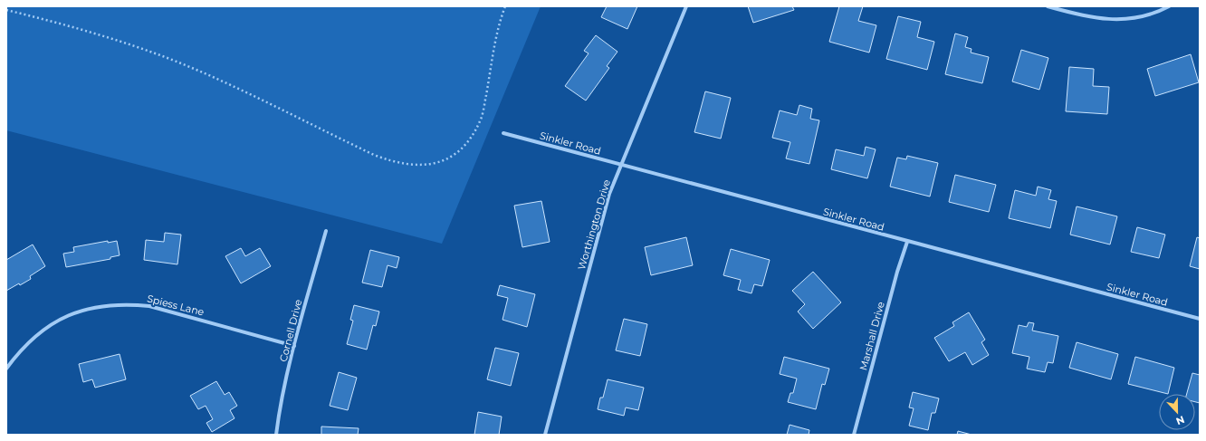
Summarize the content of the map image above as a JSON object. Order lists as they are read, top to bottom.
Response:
{
  "streets": {
    "street": [
      "Sinkler Road",
      "Worthington Drive",
      "Spiess Lane",
      "Cornell Drive",
      "Marshall Drive"
    ]
  },
  "crossings": [
    ["Sinkler Road", "Worthington Drive"],
    ["Sinkler Road", "Marshall Drive"],
    ["Spiess Lane", "Cornell Drive"]
  ],
  "north": "bottom"
}
